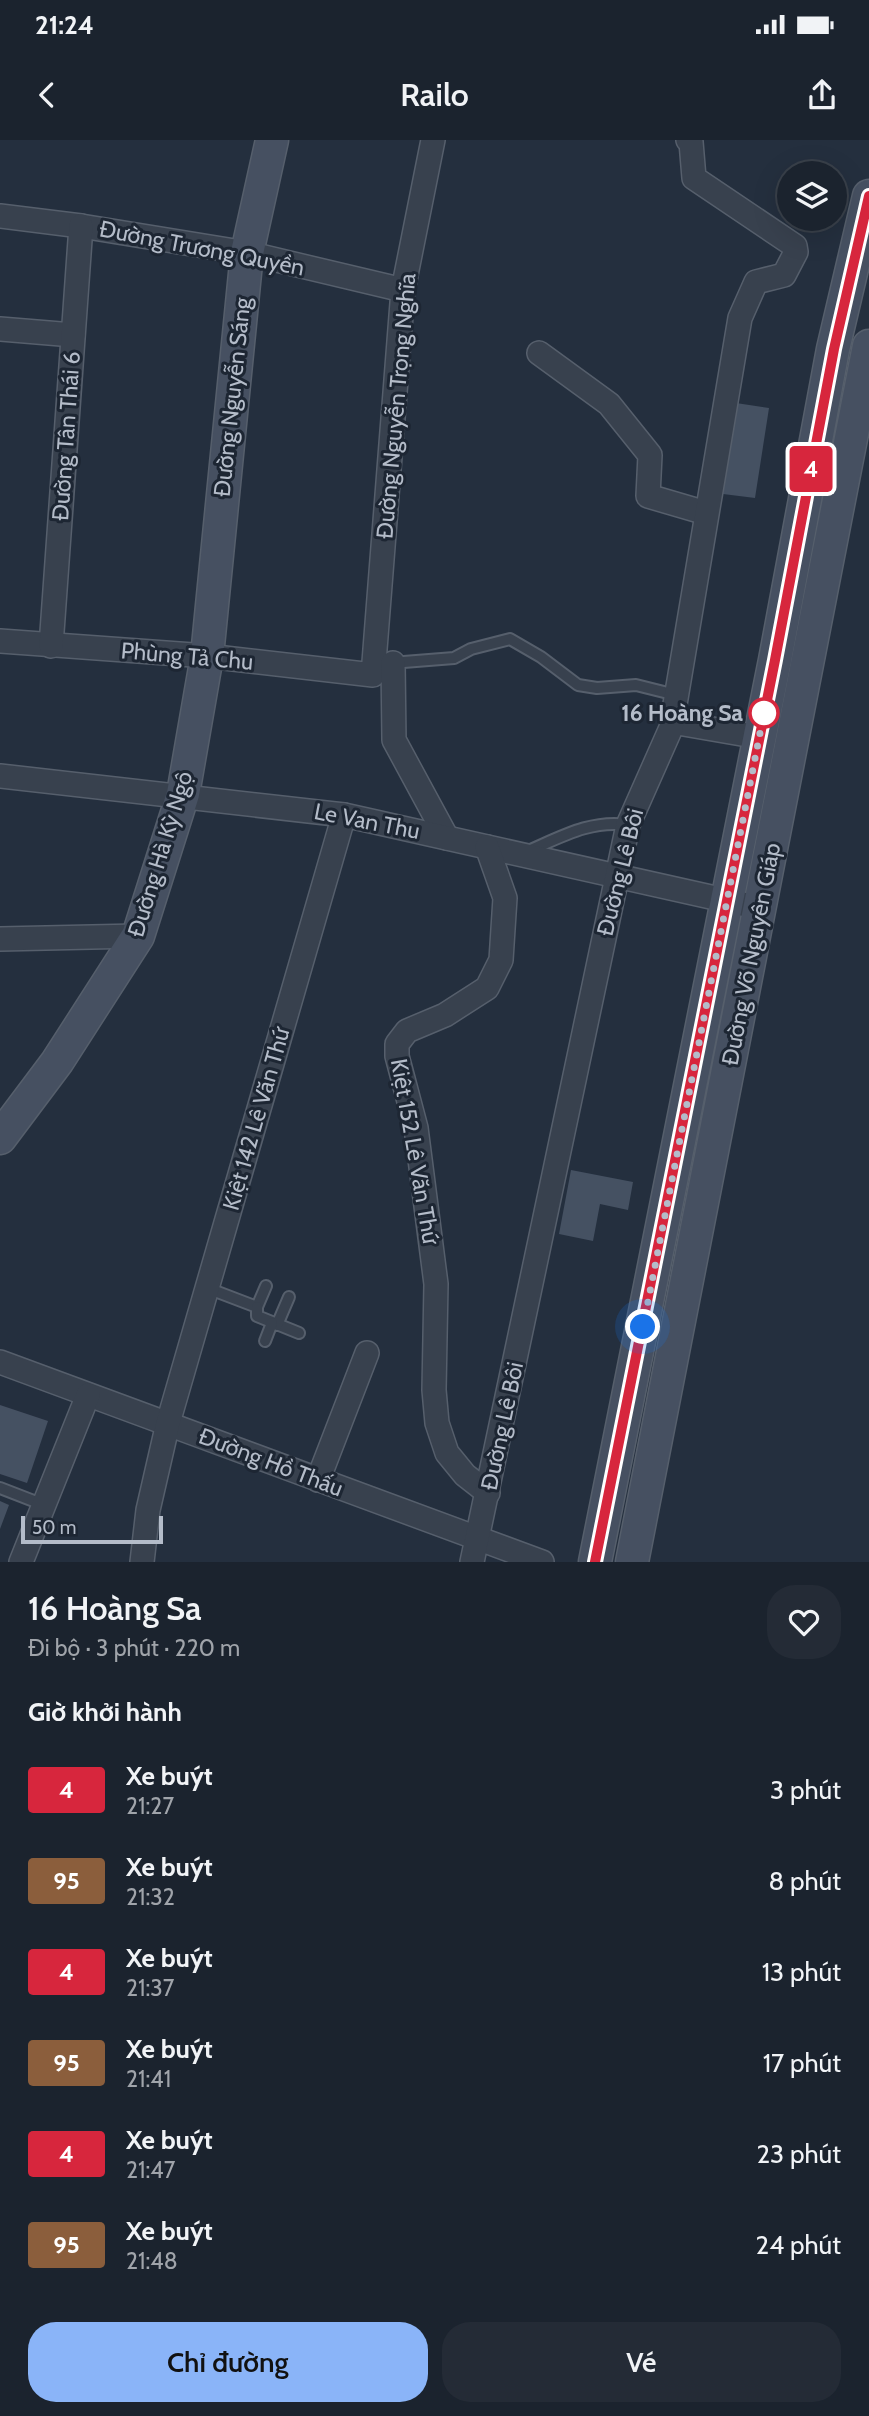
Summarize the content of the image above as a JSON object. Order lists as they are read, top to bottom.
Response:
{
  "streets": {
    "main road": ["Đường Nguyễn Sáng", "Đường Hà Kỳ Ngộ", "Đường Võ Nguyên Giáp"],
    "street": [
      "Đường Trương Quyền",
      "Đường Nguyễn Trọng Nghĩa",
      "Đường Tân Thái 6",
      "Phùng Tả Chu",
      "Le Van Thu",
      "Đường Lê Bôi",
      "Kiệt 142 Lê Văn Thứ",
      "Kiệt 152 Lê Văn Thứ",
      "Đường Hồ Thấu"
    ]
  },
  "crossings": [
    ["Đường Trương Quyền", "Đường Nguyễn Sáng"],
    ["Đường Trương Quyền", "Đường Nguyễn Trọng Nghĩa"],
    ["Đường Trương Quyền", "Đường Tân Thái 6"],
    ["Đường Nguyễn Sáng", "Phùng Tả Chu"],
    ["Đường Nguyễn Sáng", "Đường Hà Kỳ Ngộ"],
    ["Đường Nguyễn Trọng Nghĩa", "Phùng Tả Chu"],
    ["Đường Nguyễn Trọng Nghĩa", "Le Van Thu"],
    ["Đường Tân Thái 6", "Phùng Tả Chu"],
    ["Phùng Tả Chu", "Đường Hà Kỳ Ngộ"],
    ["Le Van Thu", "Đường Hà Kỳ Ngộ"],
    ["Le Van Thu", "Đường Lê Bôi"],
    ["Le Van Thu", "Đường Võ Nguyên Giáp"],
    ["Le Van Thu", "Kiệt 142 Lê Văn Thứ"],
    ["Le Van Thu", "Kiệt 152 Lê Văn Thứ"],
    ["Đường Lê Bôi", "Kiệt 152 Lê Văn Thứ"],
    ["Đường Lê Bôi", "Đường Hồ Thấu"],
    ["Kiệt 142 Lê Văn Thứ", "Đường Hồ Thấu"]
  ],
  "places": ["16 Hoàng Sa"],
  "lines": ["bus line 4"],
  "scale_bar": "50 m",
  "page": {
    "status": "21:24",
    "header": "Railo",
    "on_map": "4",
    "scale": "50 m",
    "heading": [
      ["16 Hoàng Sa", "Đi bộ · 3 phút · 220 m"],
      "Giờ khởi hành"
    ],
    "list": [
      {
        "mark": "4",
        "name": "Xe buýt",
        "note": "21:27",
        "value": "3 phút"
      },
      {
        "mark": "95",
        "name": "Xe buýt",
        "note": "21:32",
        "value": "8 phút"
      },
      {
        "mark": "4",
        "name": "Xe buýt",
        "note": "21:37",
        "value": "13 phút"
      },
      {
        "mark": "95",
        "name": "Xe buýt",
        "note": "21:41",
        "value": "17 phút"
      },
      {
        "mark": "4",
        "name": "Xe buýt",
        "note": "21:47",
        "value": "23 phút"
      },
      {
        "mark": "95",
        "name": "Xe buýt",
        "note": "21:48",
        "value": "24 phút"
      }
    ],
    "buttons": ["Chỉ đường", "Vé"]
  }
}
